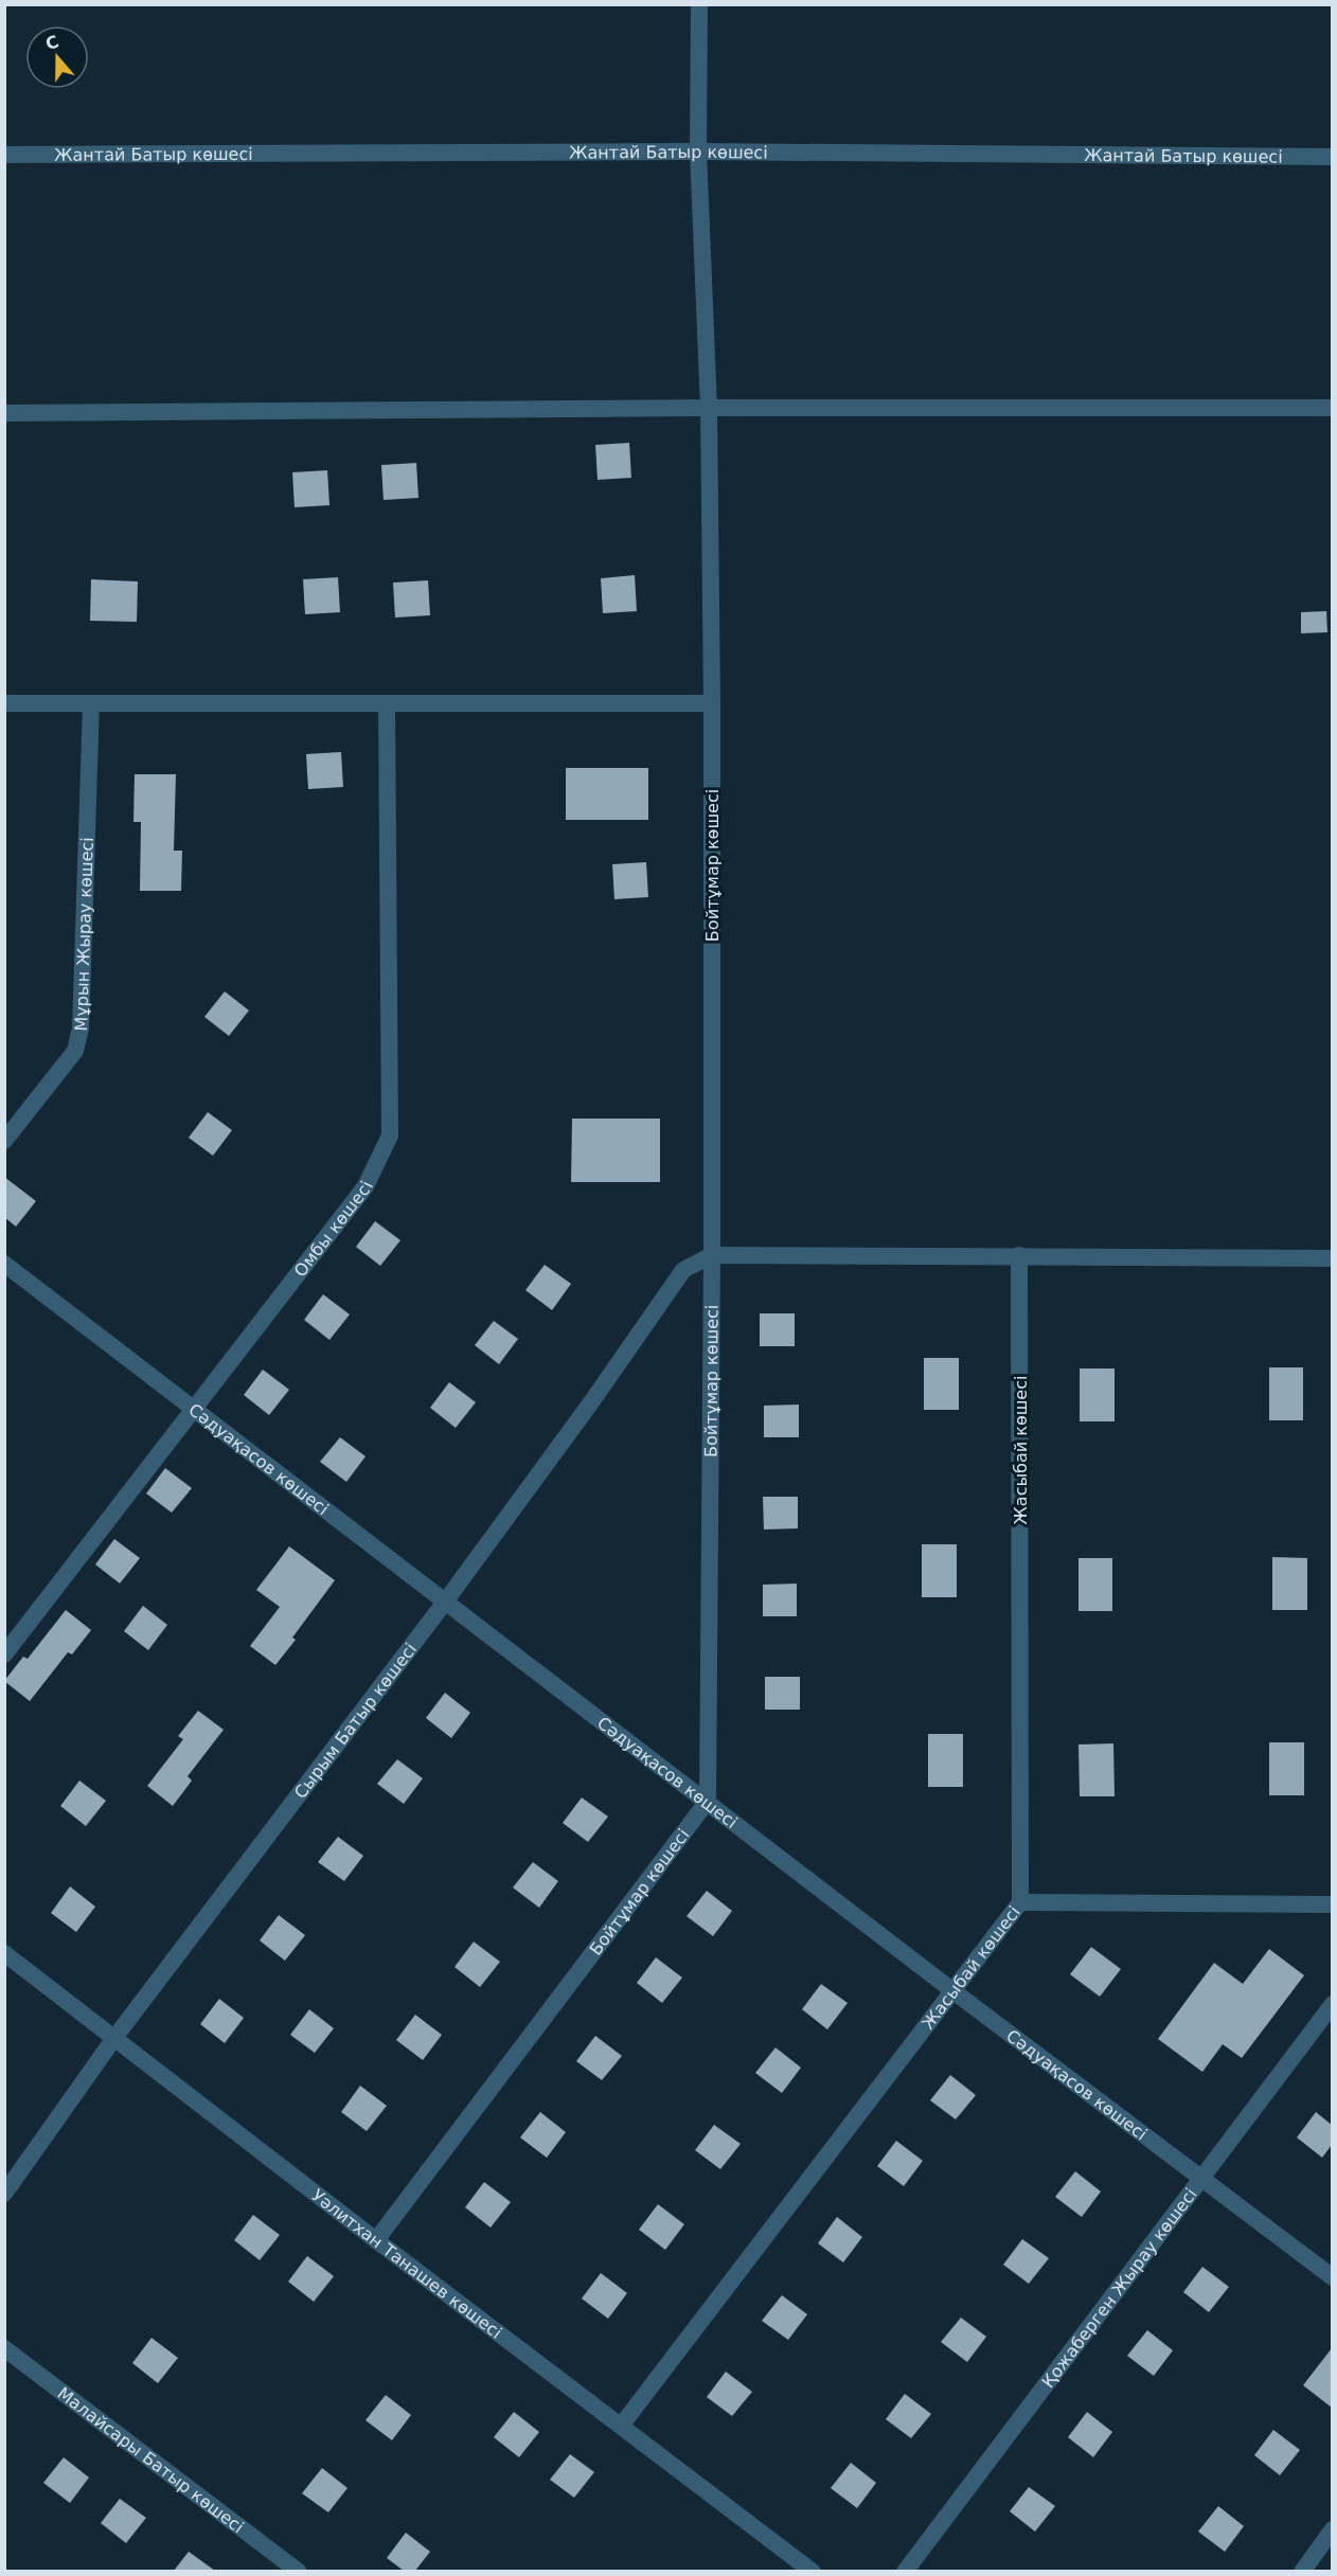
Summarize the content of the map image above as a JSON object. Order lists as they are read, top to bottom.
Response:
{
  "streets": {
    "street": [
      "Жантай Батыр көшесі",
      "Бойтұмар көшесі",
      "Мұрын Жырау көшесі",
      "Омбы көшесі",
      "Жасыбай көшесі",
      "Сәдуақасов көшесі",
      "Сырым Батыр көшесі",
      "Уәлитхан Танашев көшесі",
      "Қожаберген Жырау көшесі",
      "Малайсары Батыр көшесі"
    ]
  },
  "crossings": [
    ["Жантай Батыр көшесі", "Бойтұмар көшесі"],
    ["Бойтұмар көшесі", "Сәдуақасов көшесі"],
    ["Бойтұмар көшесі", "Сырым Батыр көшесі"],
    ["Бойтұмар көшесі", "Уәлитхан Танашев көшесі"],
    ["Омбы көшесі", "Сәдуақасов көшесі"],
    ["Жасыбай көшесі", "Сәдуақасов көшесі"],
    ["Жасыбай көшесі", "Уәлитхан Танашев көшесі"],
    ["Сәдуақасов көшесі", "Сырым Батыр көшесі"],
    ["Сәдуақасов көшесі", "Қожаберген Жырау көшесі"],
    ["Сырым Батыр көшесі", "Уәлитхан Танашев көшесі"]
  ],
  "north": "top"
}
